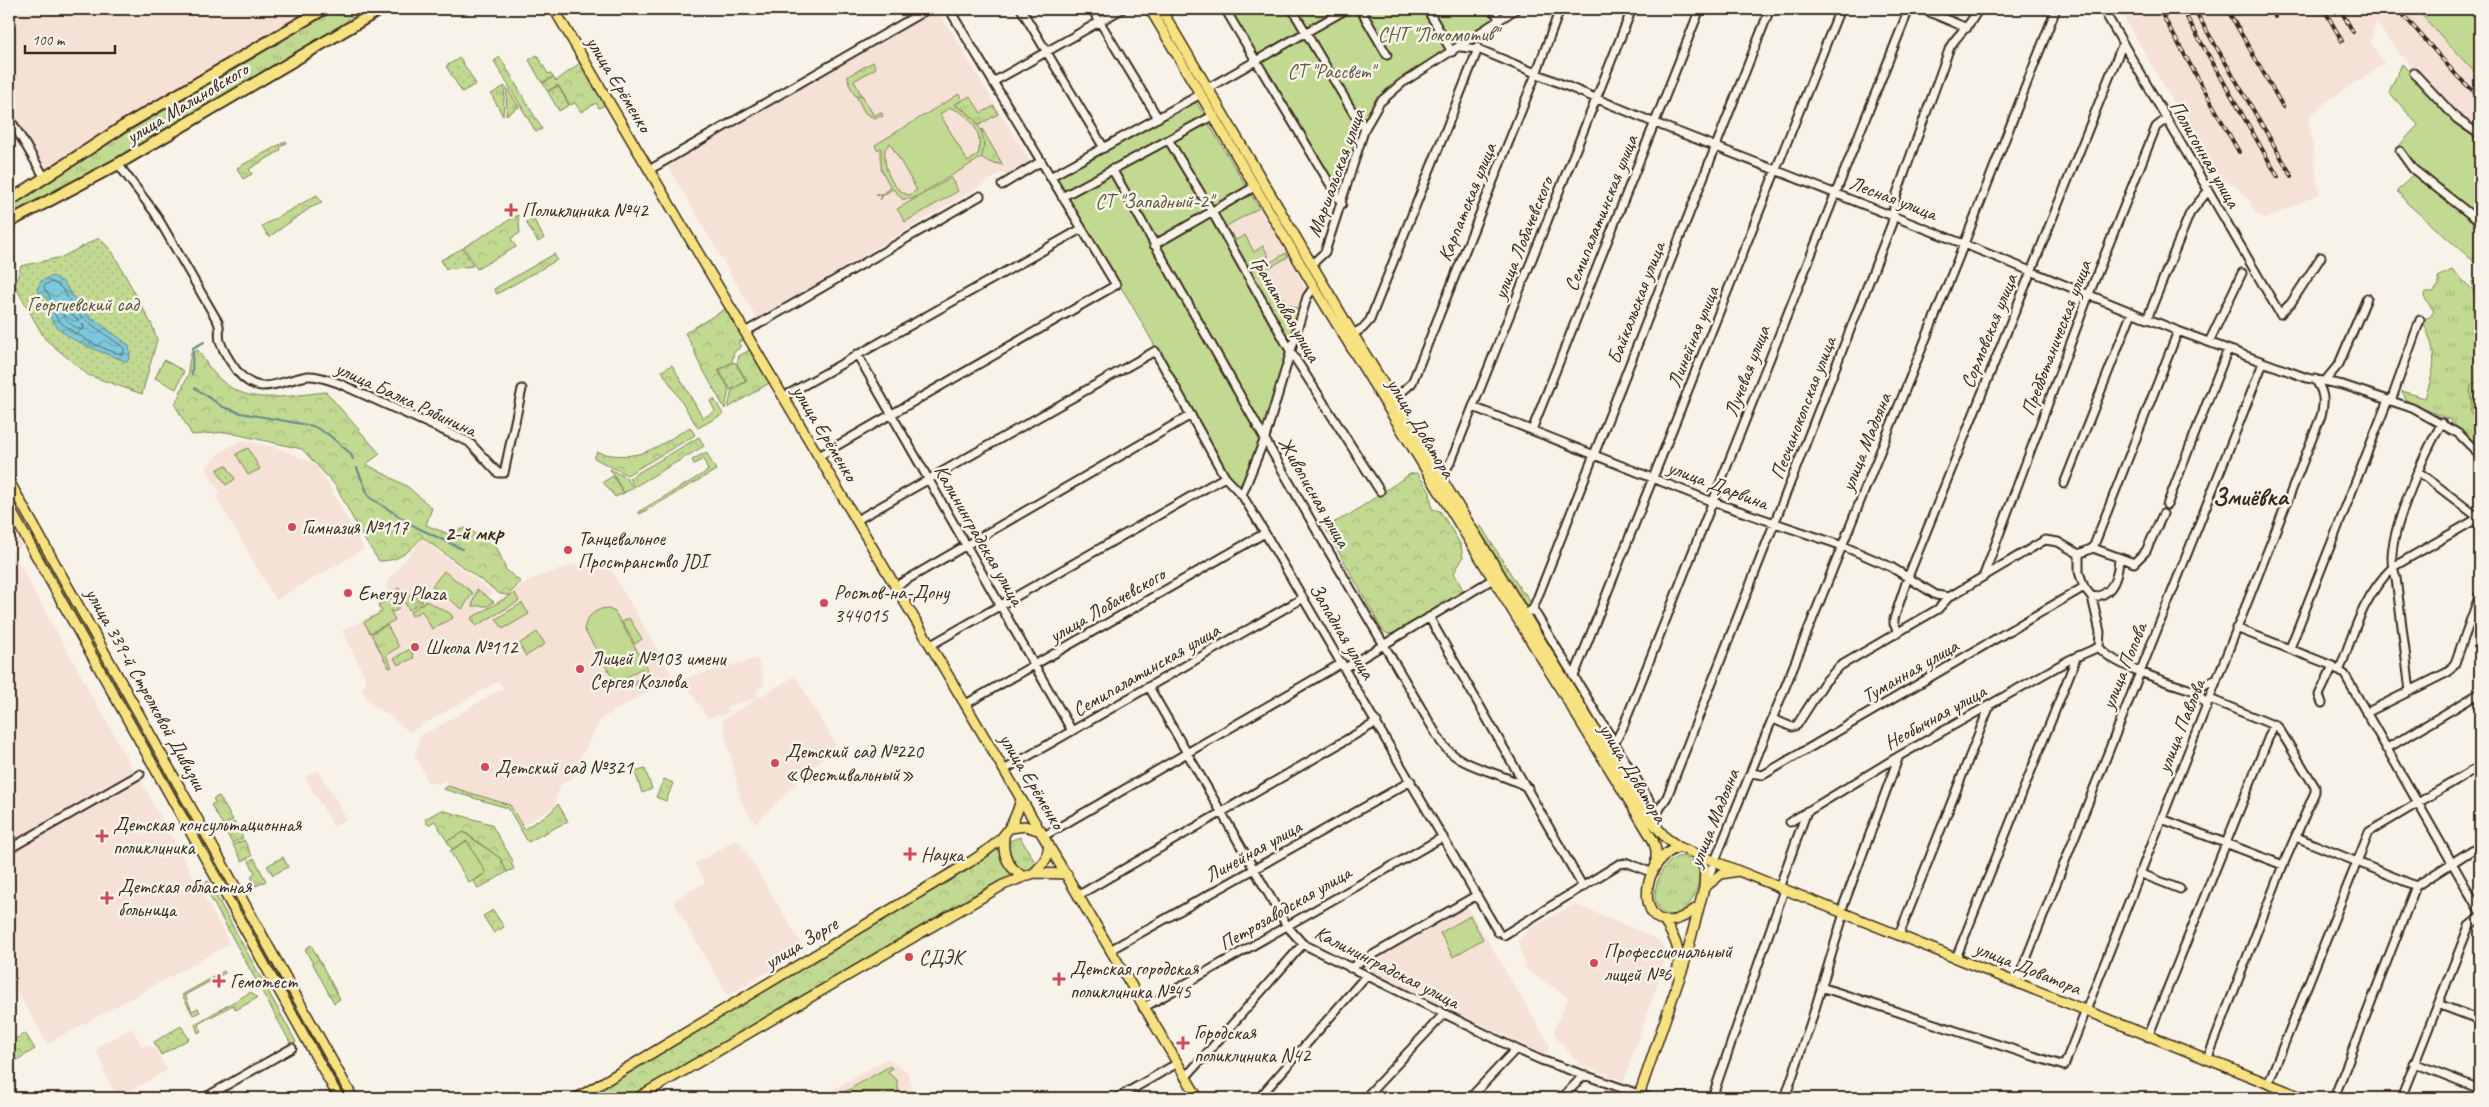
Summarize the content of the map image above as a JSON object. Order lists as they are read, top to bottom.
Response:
{
  "streets": {
    "highway": ["улица Малиновского"],
    "main road": [
      "улица Ерёменко",
      "улица Доватора",
      "улица 339-й Стрелковой Дивизии",
      "улица Зорге"
    ],
    "street": [
      "Полигонная улица",
      "Маршальская улица",
      "Лесная улица",
      "Карпатская улица",
      "Семипалатинская улица",
      "улица Лобачевского",
      "Байкальская улица",
      "Гранатовая улица",
      "Сормовская улица",
      "Линейная улица",
      "Предботаническая улица",
      "Лучевая улица",
      "улица Балка Рябинина",
      "Песчанокопская улица",
      "улица Мадояна",
      "улица Дарвина",
      "Живописная улица",
      "Калининградская улица",
      "Западная улица",
      "улица Попова",
      "Туманная улица",
      "Необычная улица",
      "улица Павлова",
      "Петрозаводская улица"
    ]
  },
  "crossings": [
    ["улица Ерёменко", "Семипалатинская улица"],
    ["улица Ерёменко", "улица Лобачевского"],
    ["улица Ерёменко", "Линейная улица"],
    ["улица Ерёменко", "Петрозаводская улица"],
    ["улица Ерёменко", "улица Зорге"],
    ["улица Малиновского", "улица Балка Рябинина"],
    ["Полигонная улица", "Сормовская улица"],
    ["Полигонная улица", "Предботаническая улица"],
    ["Маршальская улица", "Лесная улица"],
    ["Маршальская улица", "улица Доватора"],
    ["Лесная улица", "Карпатская улица"],
    ["Лесная улица", "Семипалатинская улица"],
    ["Лесная улица", "улица Лобачевского"],
    ["Лесная улица", "Байкальская улица"],
    ["Лесная улица", "Сормовская улица"],
    ["Лесная улица", "Линейная улица"],
    ["Лесная улица", "Предботаническая улица"],
    ["Лесная улица", "Лучевая улица"],
    ["Лесная улица", "Песчанокопская улица"],
    ["Лесная улица", "улица Мадояна"],
    ["Лесная улица", "улица Попова"],
    ["Лесная улица", "улица Павлова"],
    ["Карпатская улица", "улица Доватора"],
    ["Семипалатинская улица", "улица Дарвина"],
    ["Семипалатинская улица", "Калининградская улица"],
    ["Семипалатинская улица", "Западная улица"],
    ["улица Лобачевского", "улица Доватора"],
    ["улица Лобачевского", "улица Дарвина"],
    ["улица Лобачевского", "Калининградская улица"],
    ["улица Лобачевского", "Западная улица"],
    ["Байкальская улица", "улица Доватора"],
    ["Байкальская улица", "улица Дарвина"],
    ["Сормовская улица", "улица Дарвина"],
    ["Линейная улица", "улица Доватора"],
    ["Линейная улица", "улица Дарвина"],
    ["Линейная улица", "Калининградская улица"],
    ["Линейная улица", "Западная улица"],
    ["Лучевая улица", "улица Доватора"],
    ["Лучевая улица", "улица Дарвина"],
    ["Песчанокопская улица", "улица Доватора"],
    ["Песчанокопская улица", "улица Дарвина"],
    ["улица Доватора", "улица Мадояна"],
    ["улица Доватора", "улица Попова"],
    ["улица Доватора", "улица Павлова"],
    ["улица Мадояна", "улица Дарвина"],
    ["улица Мадояна", "Туманная улица"],
    ["Калининградская улица", "Западная улица"],
    ["Калининградская улица", "Петрозаводская улица"],
    ["Западная улица", "Петрозаводская улица"]
  ],
  "districts": ["Змиёвка", "2-й мкр"],
  "parks": [
    "СНТ \"Локомотив\"",
    "СТ \"Рассвет\"",
    "СТ \"Западный-2\"",
    "Георгиевский сад"
  ],
  "places": {
    "health": [
      "Поликлиника №42",
      "Детская консультационная поликлиника",
      "Наука",
      "Детская областная больница",
      "Детская городская поликлиника №45",
      "Гемотест",
      "Городская поликлиника N42"
    ],
    "other": [
      "Гимназия №117",
      "Танцевальное Пространство JDI",
      "Energy Plaza",
      "Ростов-на-Дону 344015",
      "Школа №112",
      "Лицей №103 имени Сергея Козлова",
      "Детский сад №220 «Фестивальный»",
      "Детский сад №321",
      "СДЭК",
      "Профессиональный лицей №6"
    ]
  },
  "scale_bar": "100 m"
}
